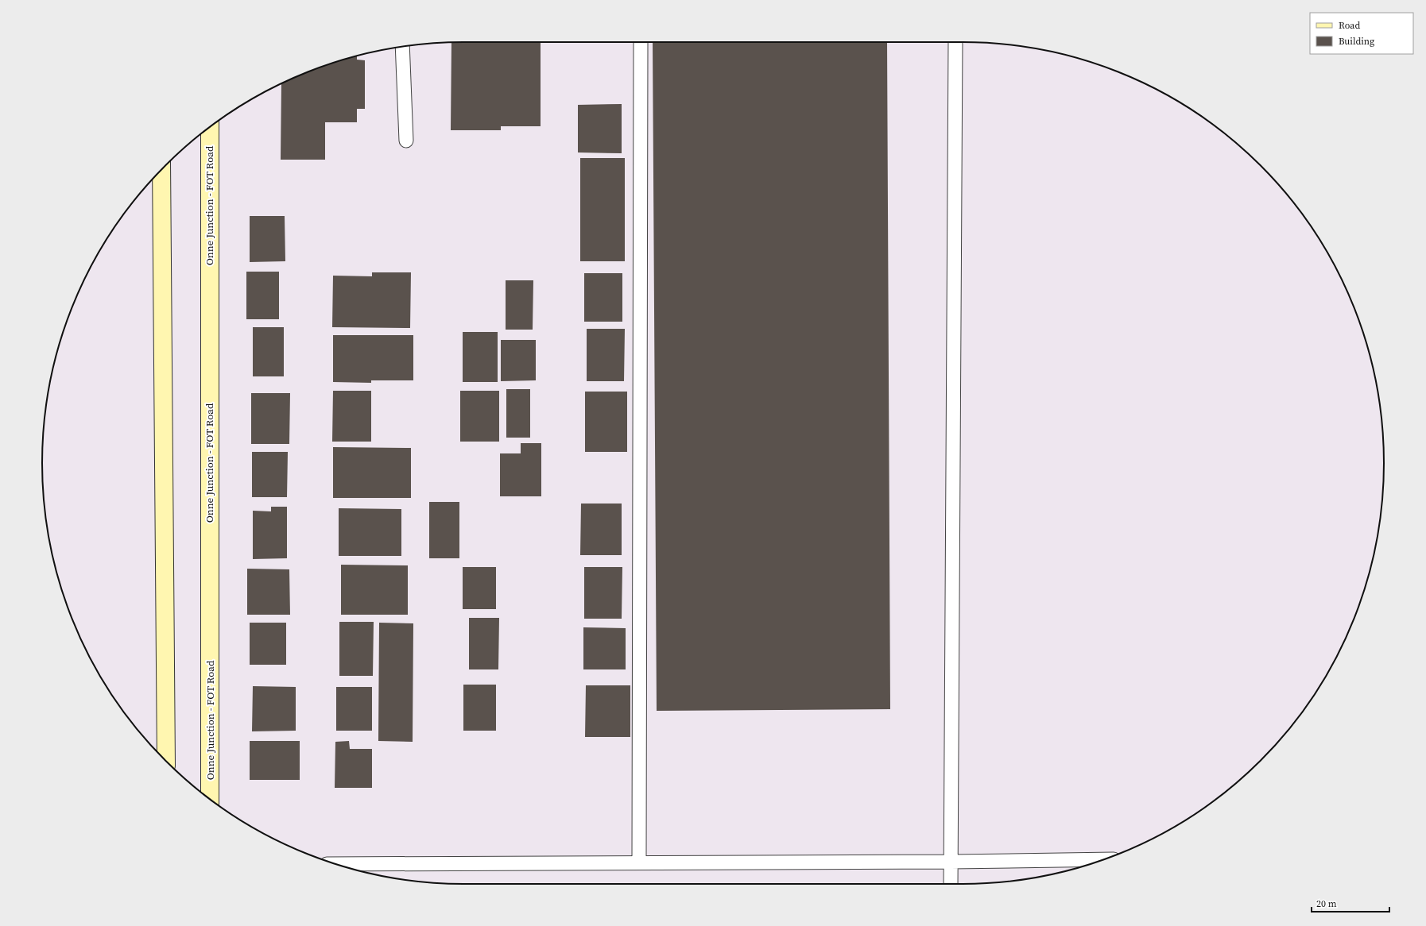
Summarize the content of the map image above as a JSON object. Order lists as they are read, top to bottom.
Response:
{
  "streets": {
    "street": ["Onne Junction - FOT Road"]
  },
  "legend": ["Road", "Building"],
  "scale_bar": "20 m"
}
